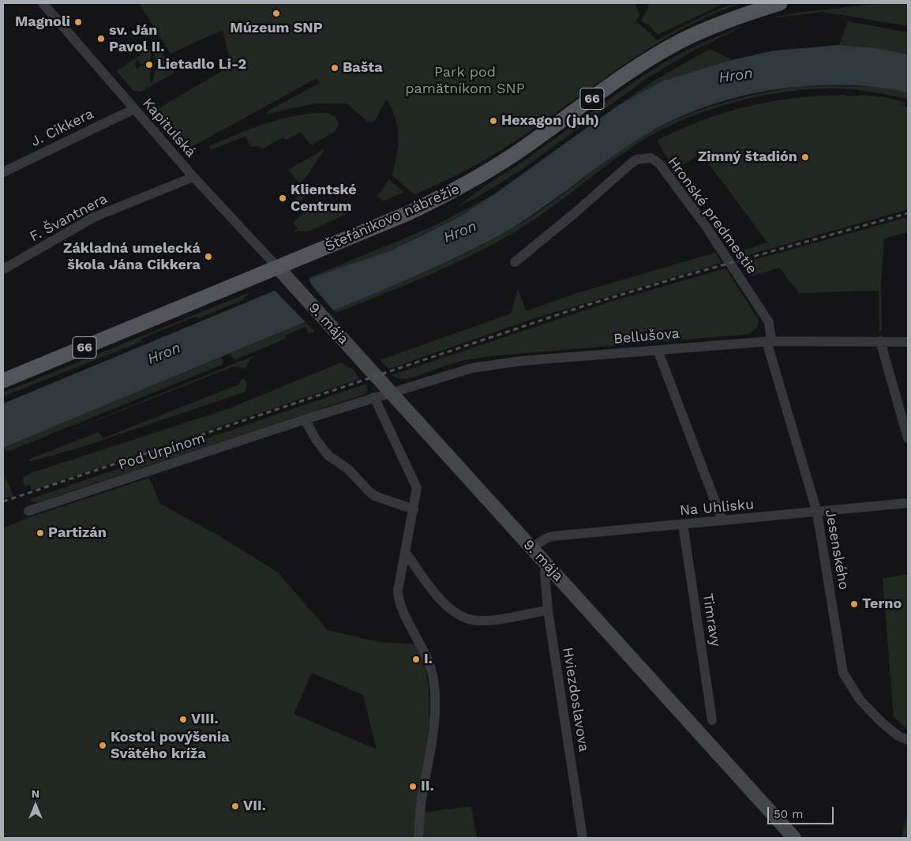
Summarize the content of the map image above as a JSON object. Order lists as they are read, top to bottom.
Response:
{
  "streets": {
    "main road": ["66", "Štefánikovo nábrežie", "9. mája"],
    "street": [
      "J. Cikkera",
      "Kapitulská",
      "Hronské predmestie",
      "F. Švantnera",
      "Bellušova",
      "Pod Urpínom",
      "Na Uhlisku",
      "Jesenského",
      "Timravy",
      "Hviezdoslavova"
    ]
  },
  "crossings": [
    ["J. Cikkera", "Kapitulská"],
    ["Kapitulská", "F. Švantnera"],
    ["Kapitulská", "Štefánikovo nábrežie"],
    ["Kapitulská", "9. mája"],
    ["Hronské predmestie", "Bellušova"],
    ["Hronské predmestie", "Jesenského"],
    ["Štefánikovo nábrežie", "9. mája"],
    ["9. mája", "Bellušova"],
    ["9. mája", "Pod Urpínom"],
    ["9. mája", "Na Uhlisku"],
    ["9. mája", "Hviezdoslavova"],
    ["Bellušova", "Pod Urpínom"],
    ["Bellušova", "Jesenského"],
    ["Na Uhlisku", "Jesenského"],
    ["Na Uhlisku", "Timravy"]
  ],
  "water": ["Hron"],
  "parks": ["Park pod pamätníkom SNP"],
  "places": [
    "Múzeum SNP",
    "Magnoli",
    "sv. Ján Pavol II.",
    "Lietadlo Li-2",
    "Bašta",
    "Hexagon (juh)",
    "Zimný štadión",
    "Klientské Centrum",
    "Základná umelecká škola Jána Cikkera",
    "Partizán",
    "Terno",
    "I.",
    "VIII.",
    "Kostol povýšenia Svätého kríža",
    "II.",
    "VII."
  ],
  "scale_bar": "50 m",
  "north": "top"
}
